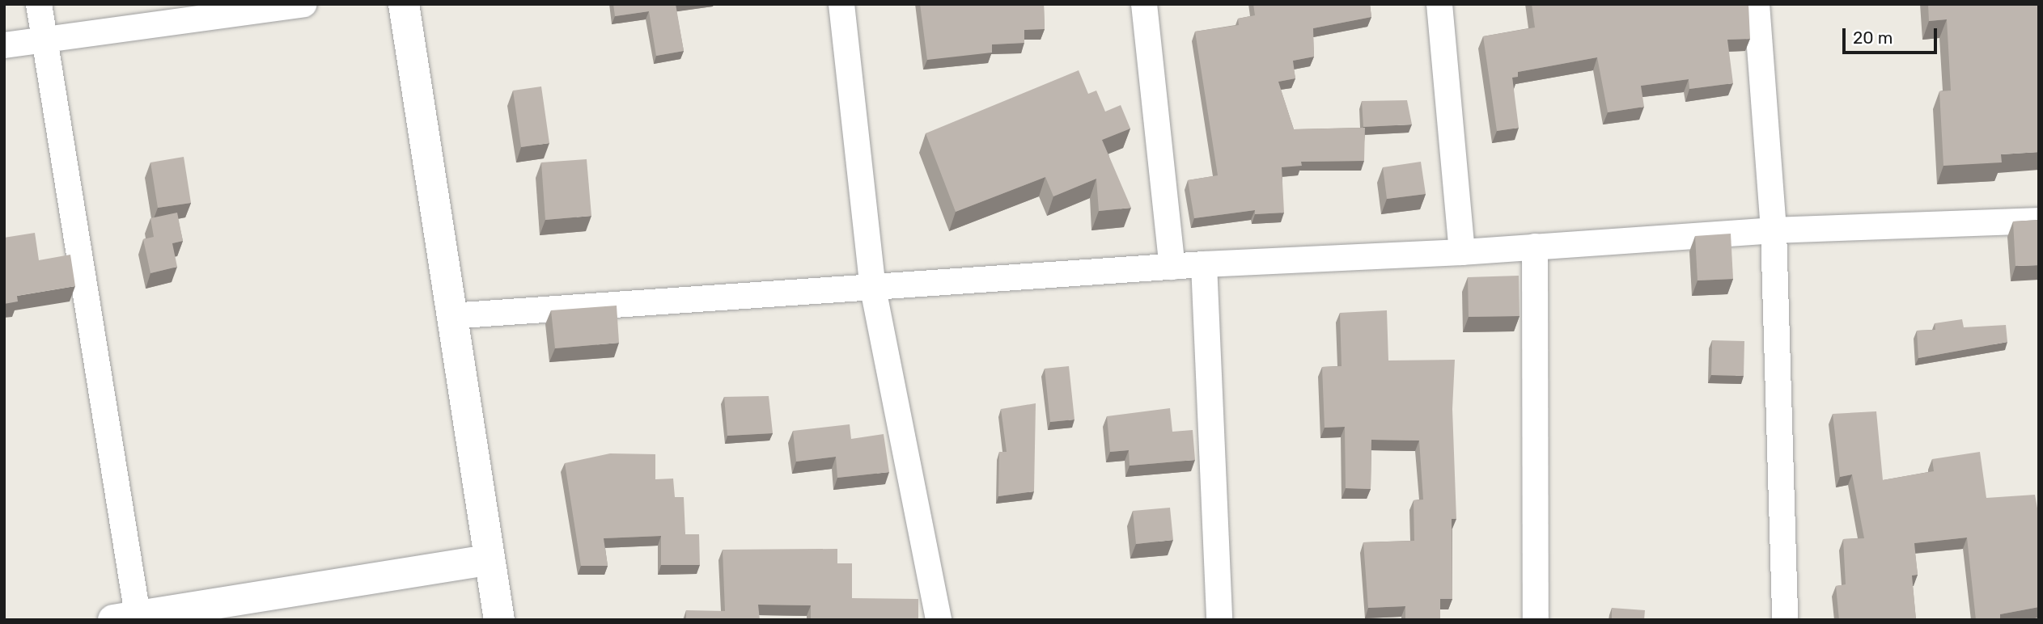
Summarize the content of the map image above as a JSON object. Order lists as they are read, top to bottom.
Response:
{
  "scale_bar": "20 m"
}
